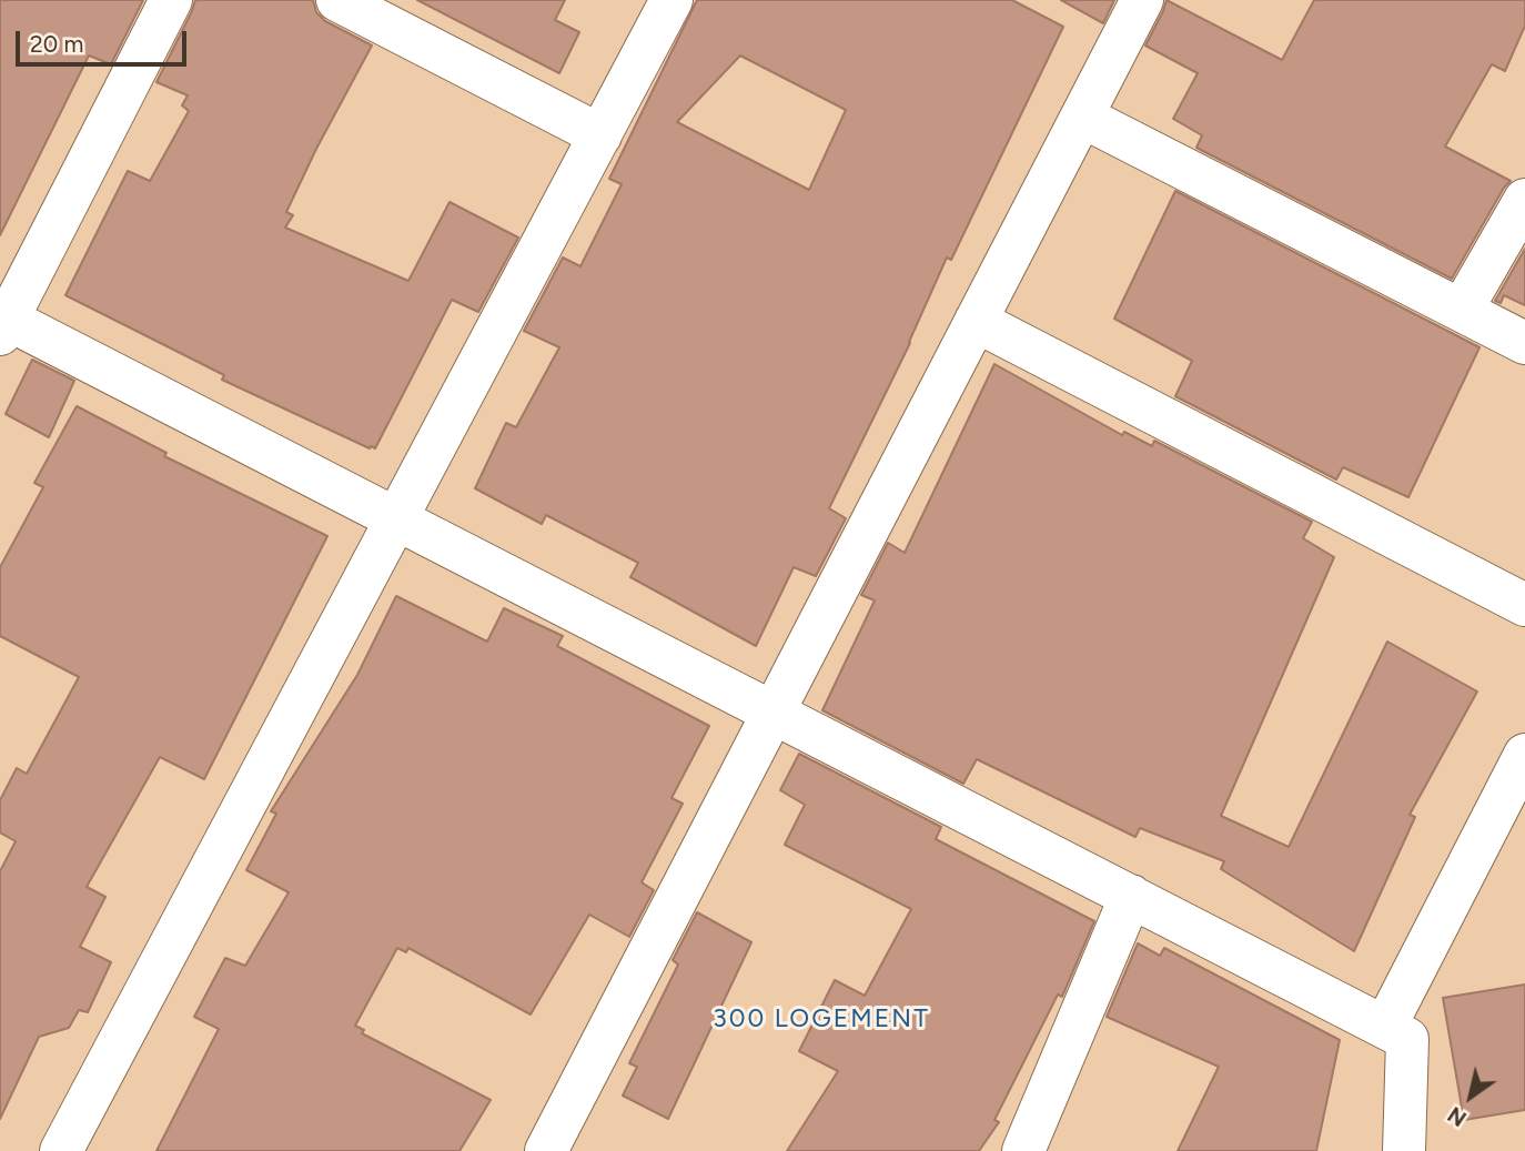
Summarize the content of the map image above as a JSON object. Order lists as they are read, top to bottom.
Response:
{
  "districts": ["300 LOGEMENT"],
  "scale_bar": "20 m",
  "north": "bottom left"
}
